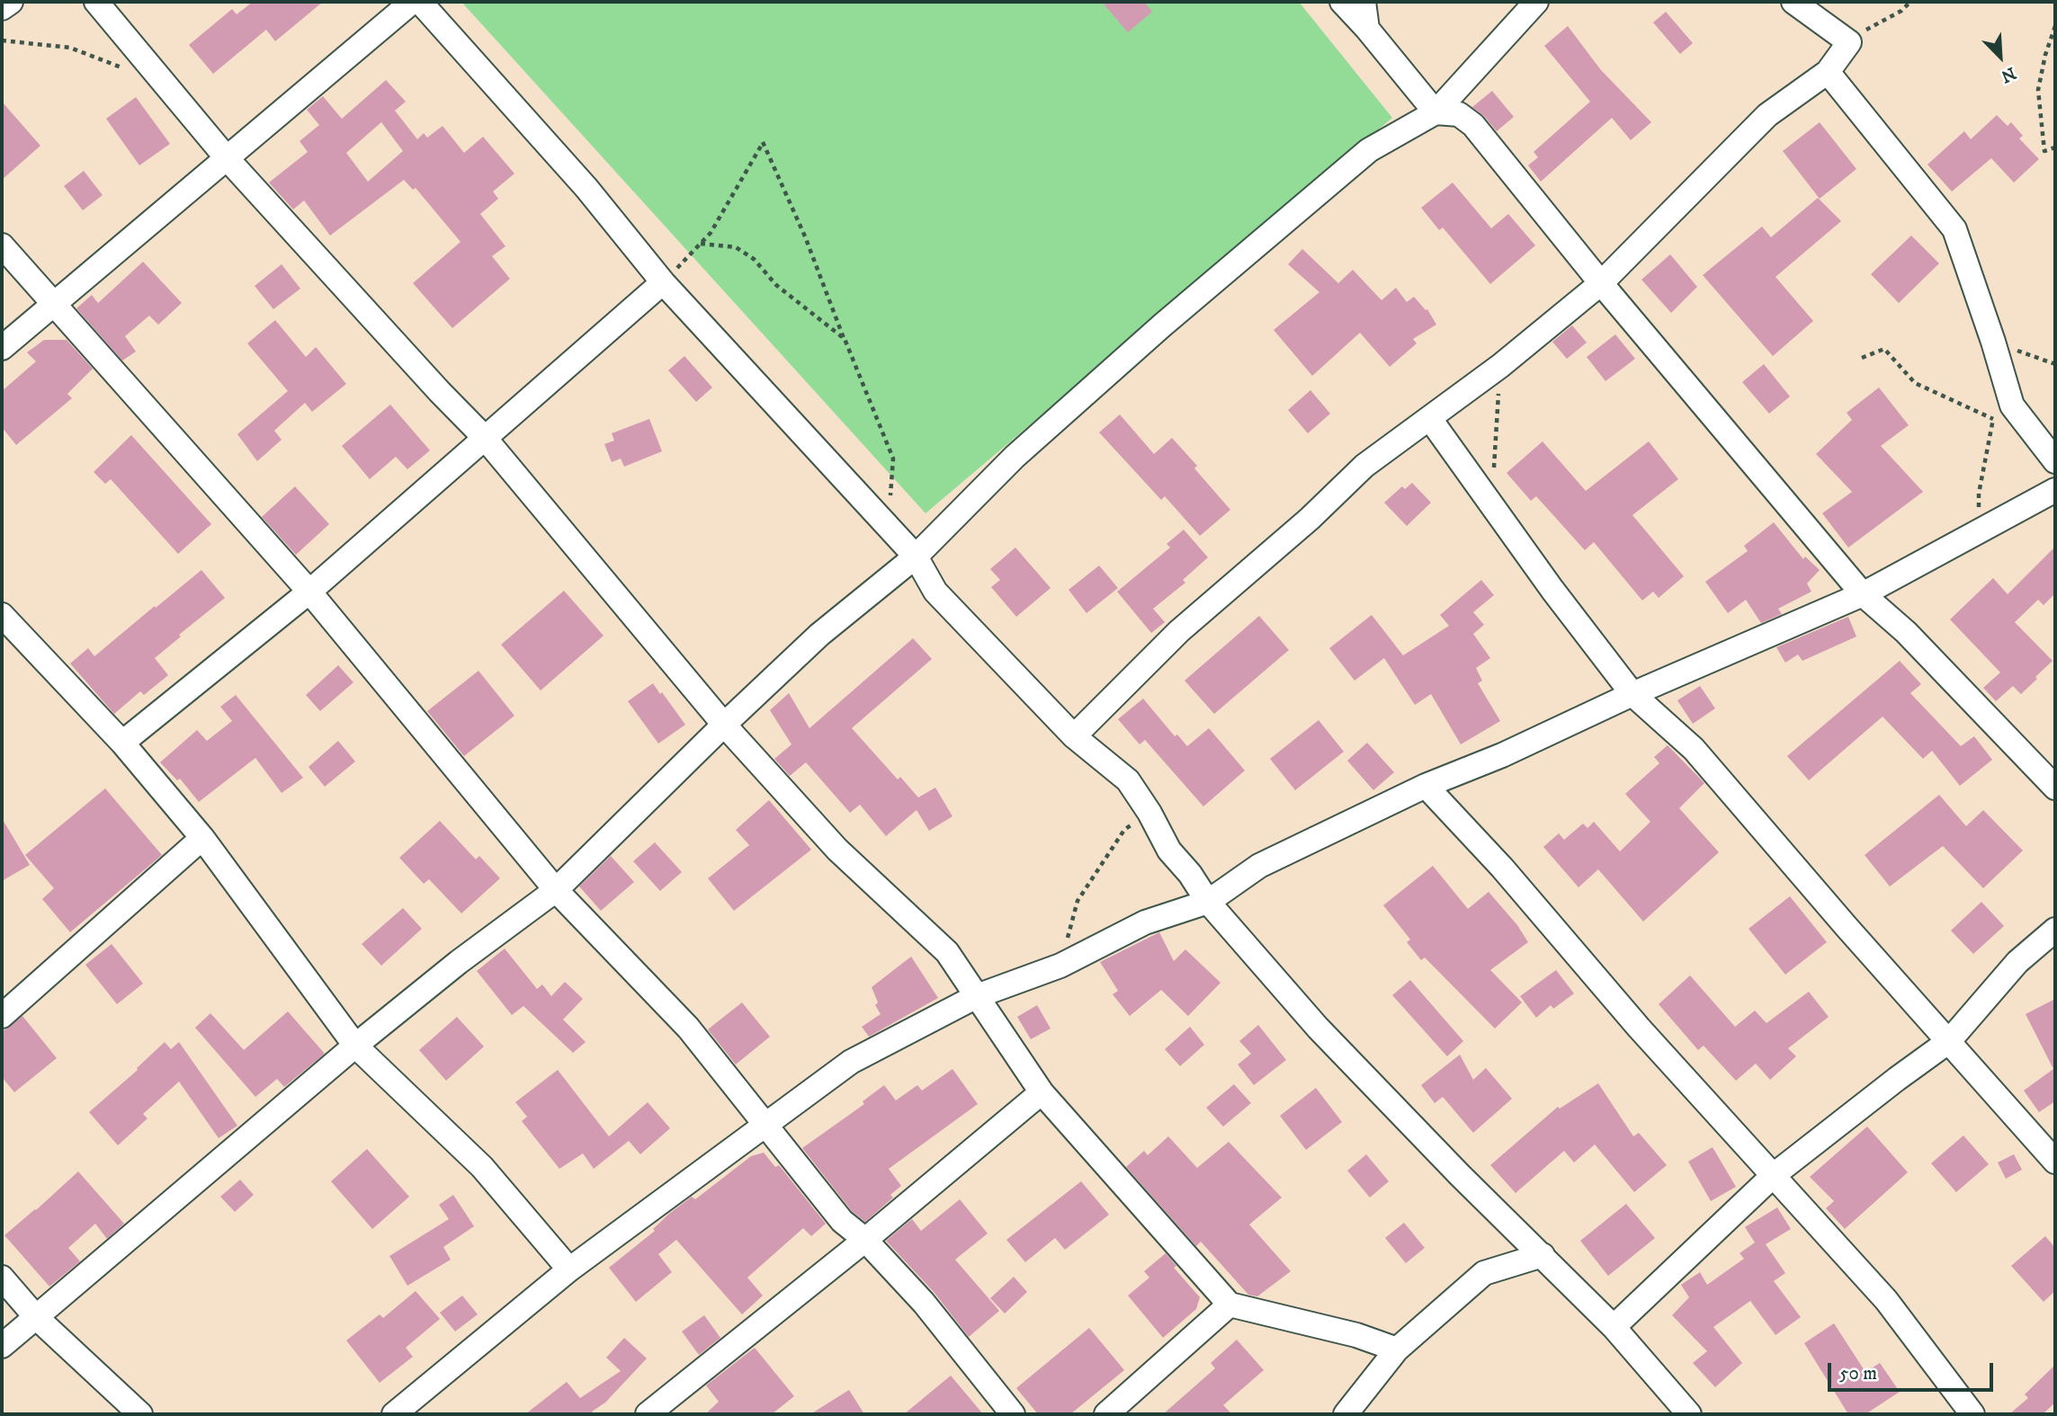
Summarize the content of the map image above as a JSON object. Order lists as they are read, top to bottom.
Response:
{
  "scale_bar": "50 m",
  "north": "bottom right"
}
